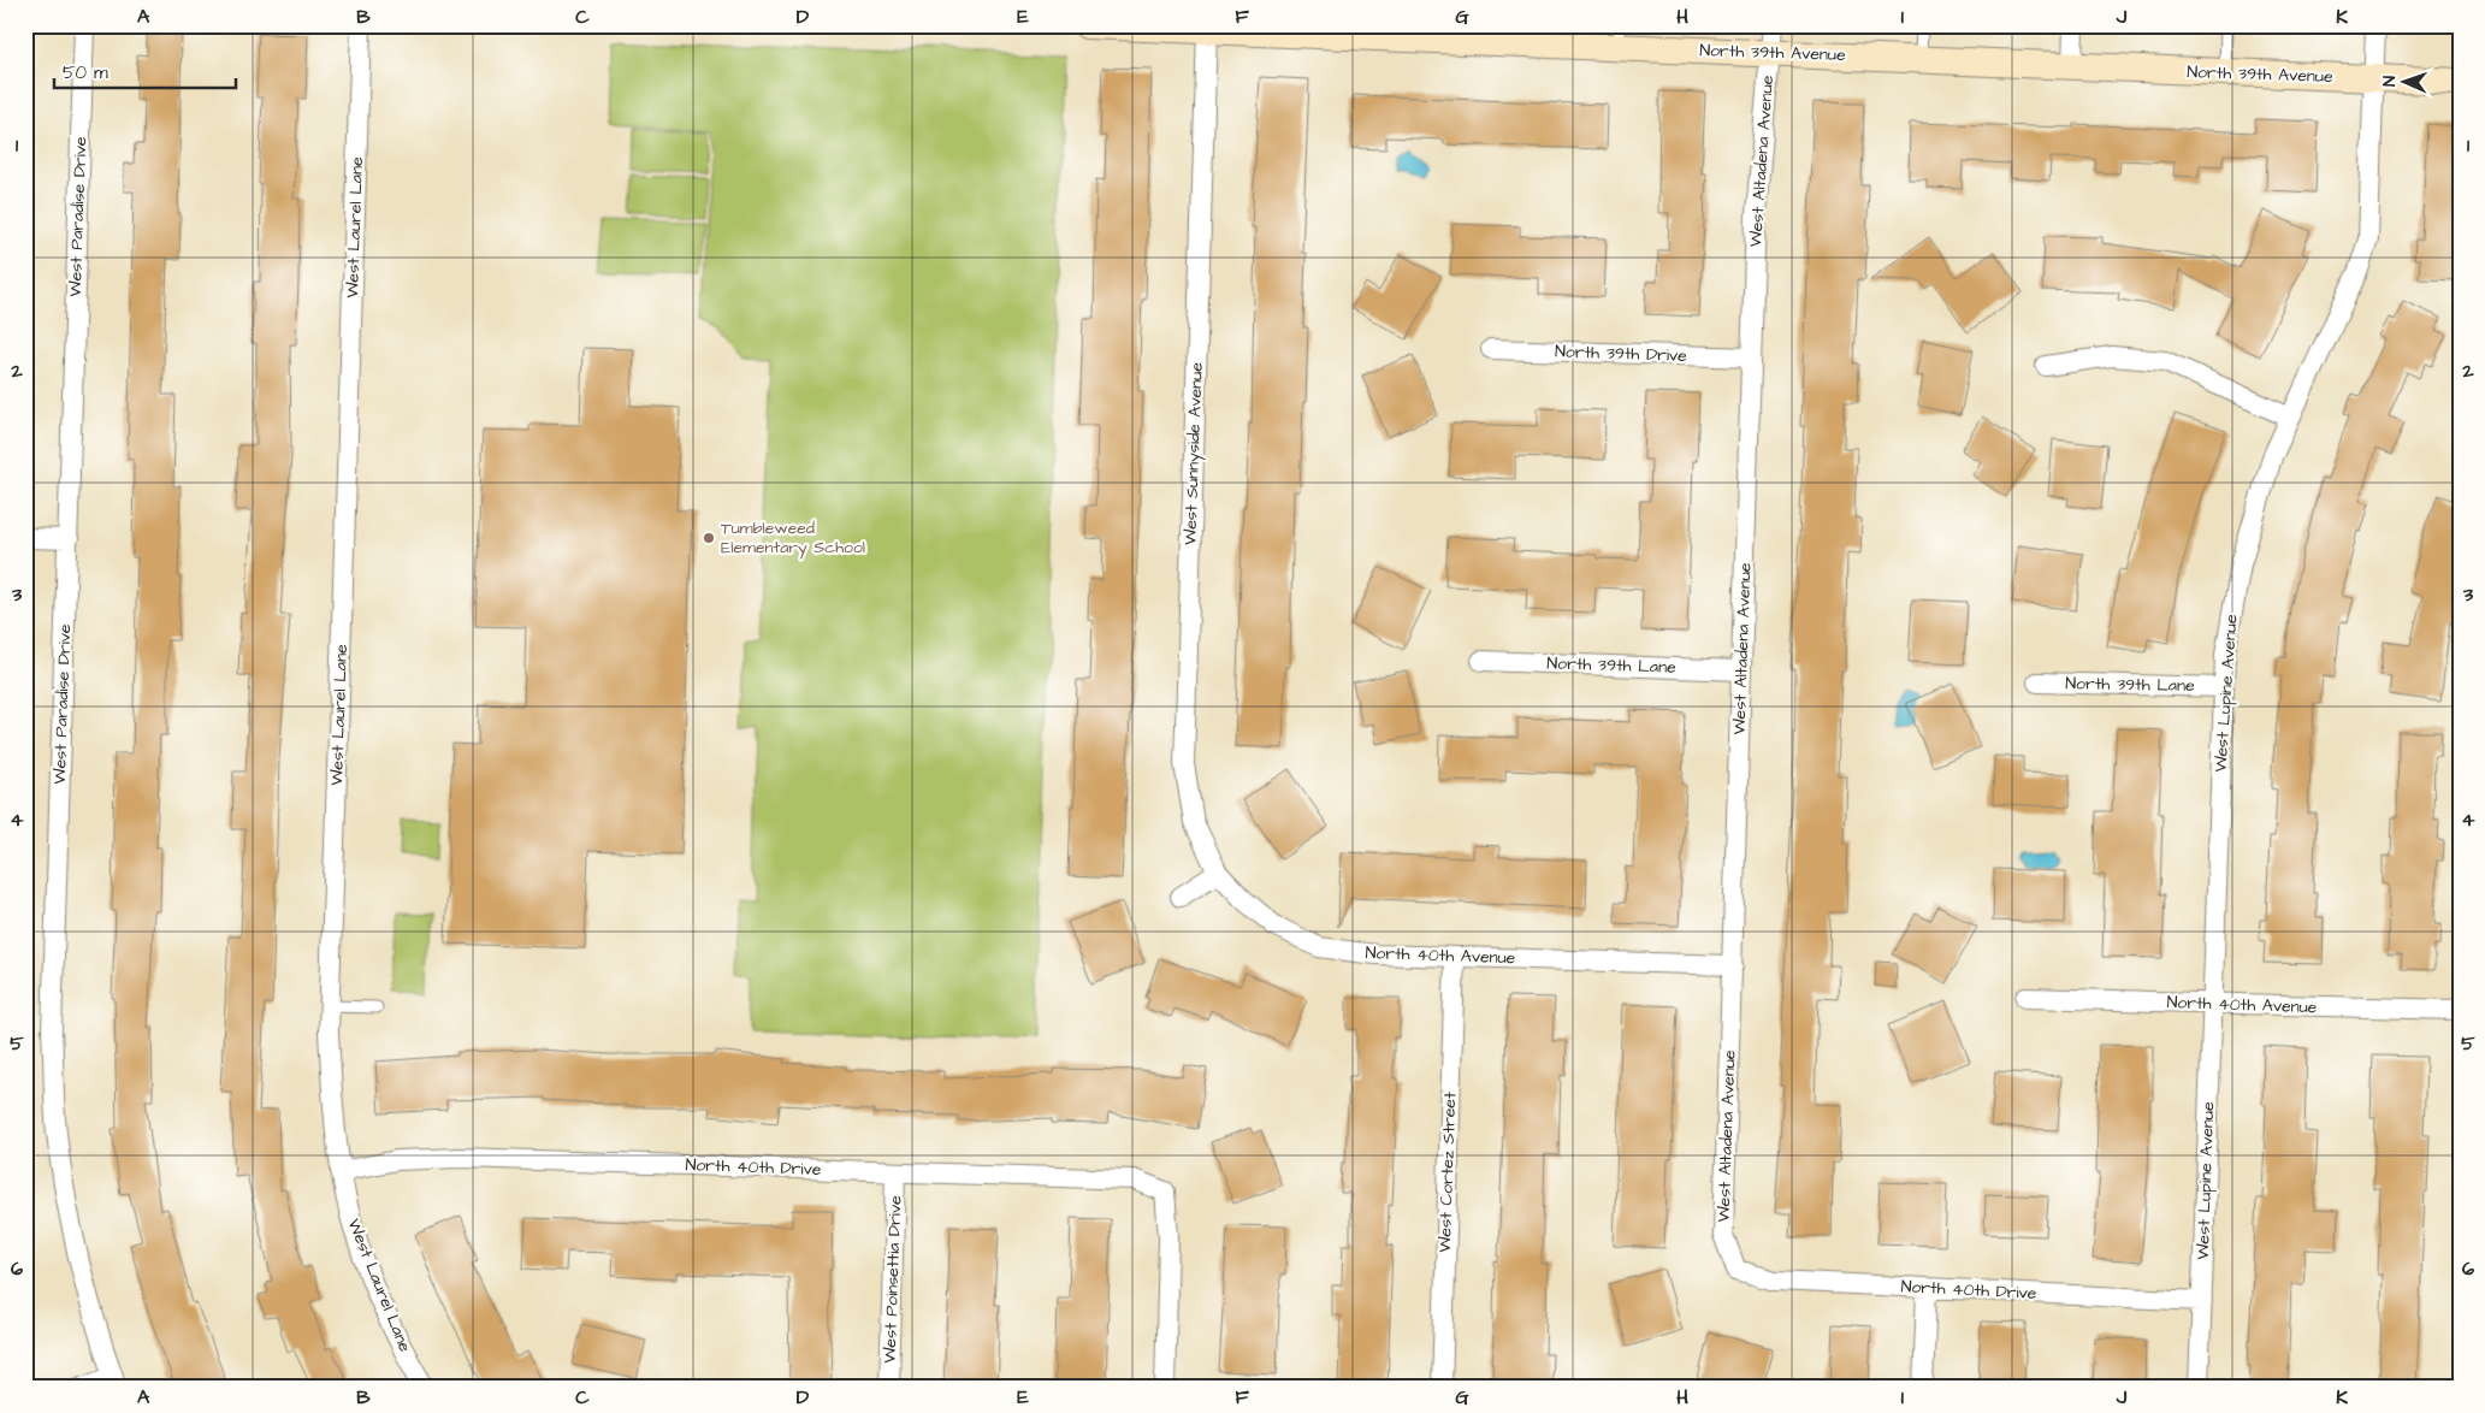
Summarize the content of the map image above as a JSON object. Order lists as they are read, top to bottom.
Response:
{
  "streets": {
    "street": [
      "North 39th Avenue",
      "West Altadena Avenue",
      "West Paradise Drive",
      "West Laurel Lane",
      "North 39th Drive",
      "West Sunnyside Avenue",
      "North 39th Lane",
      "West Lupine Avenue",
      "North 40th Avenue",
      "North 40th Drive",
      "West Cortez Street",
      "West Poinsettia Drive"
    ]
  },
  "crossings": [
    ["North 39th Avenue", "West Altadena Avenue"],
    ["North 39th Avenue", "West Sunnyside Avenue"],
    ["North 39th Avenue", "West Lupine Avenue"],
    ["West Altadena Avenue", "North 39th Drive"],
    ["West Altadena Avenue", "North 39th Lane"],
    ["West Altadena Avenue", "North 40th Avenue"],
    ["West Altadena Avenue", "North 40th Drive"],
    ["West Laurel Lane", "North 40th Drive"],
    ["West Sunnyside Avenue", "North 40th Avenue"],
    ["North 39th Lane", "West Lupine Avenue"],
    ["West Lupine Avenue", "North 40th Avenue"],
    ["West Lupine Avenue", "North 40th Drive"],
    ["North 40th Avenue", "West Cortez Street"],
    ["North 40th Drive", "West Poinsettia Drive"]
  ],
  "places": ["Tumbleweed Elementary School"],
  "scale_bar": "50 m",
  "north": "left",
  "grid": {
    "columns": [
      "A",
      "B",
      "C",
      "D",
      "E",
      "F",
      "G",
      "H",
      "I",
      "J",
      "K"
    ],
    "rows": [
      "1",
      "2",
      "3",
      "4",
      "5",
      "6"
    ]
  }
}
